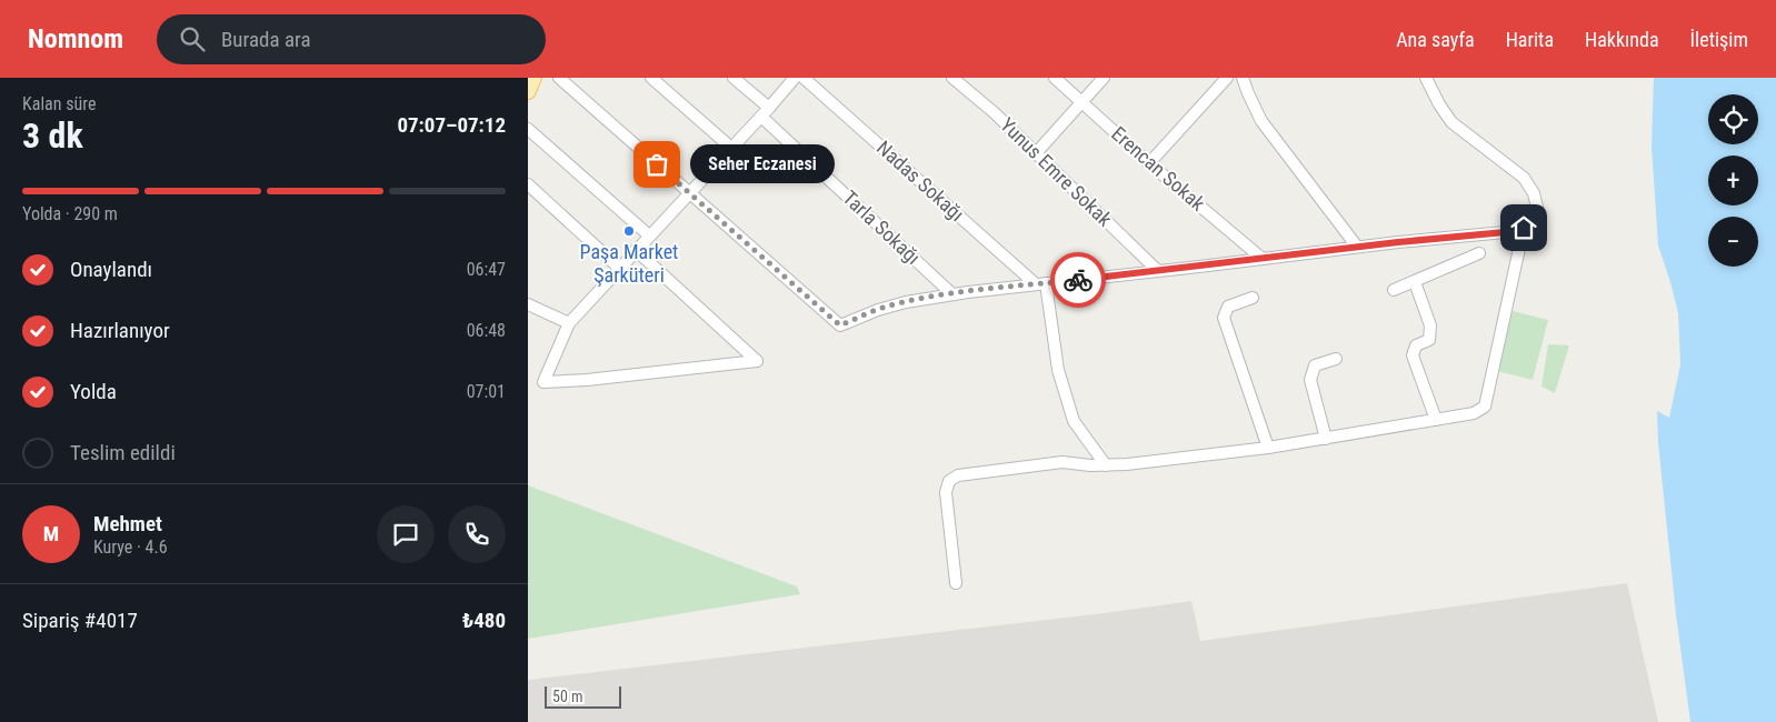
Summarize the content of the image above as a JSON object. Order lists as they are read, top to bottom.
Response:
{
  "streets": {
    "street": [
      "Erencan Sokak",
      "Yunus Emre Sokak",
      "Nadas Sokağı",
      "Tarla Sokağı"
    ]
  },
  "places": ["Seher Eczanesi", "Paşa Market Şarküteri"],
  "scale_bar": "50 m",
  "page": {
    "header": "Nomnom",
    "search": "Burada ara",
    "nav": [
      "Ana sayfa",
      "Harita",
      "Hakkında",
      "İletişim"
    ],
    "heading": ["3 dk", "Kalan süre", "07:07–07:12"],
    "panel": [
      "Mehmet",
      "Kurye · 4.6",
      "Sipariş #4017",
      "₺480"
    ],
    "map_buttons": ["+", "−"],
    "bubble": "Seher Eczanesi",
    "bar": "Yolda · 290 m",
    "list": [
      ["Onaylandı", "06:47"],
      ["Hazırlanıyor", "06:48"],
      ["Yolda", "07:01"],
      "Teslim edildi"
    ],
    "round": "M",
    "scale": "50 m"
  }
}
